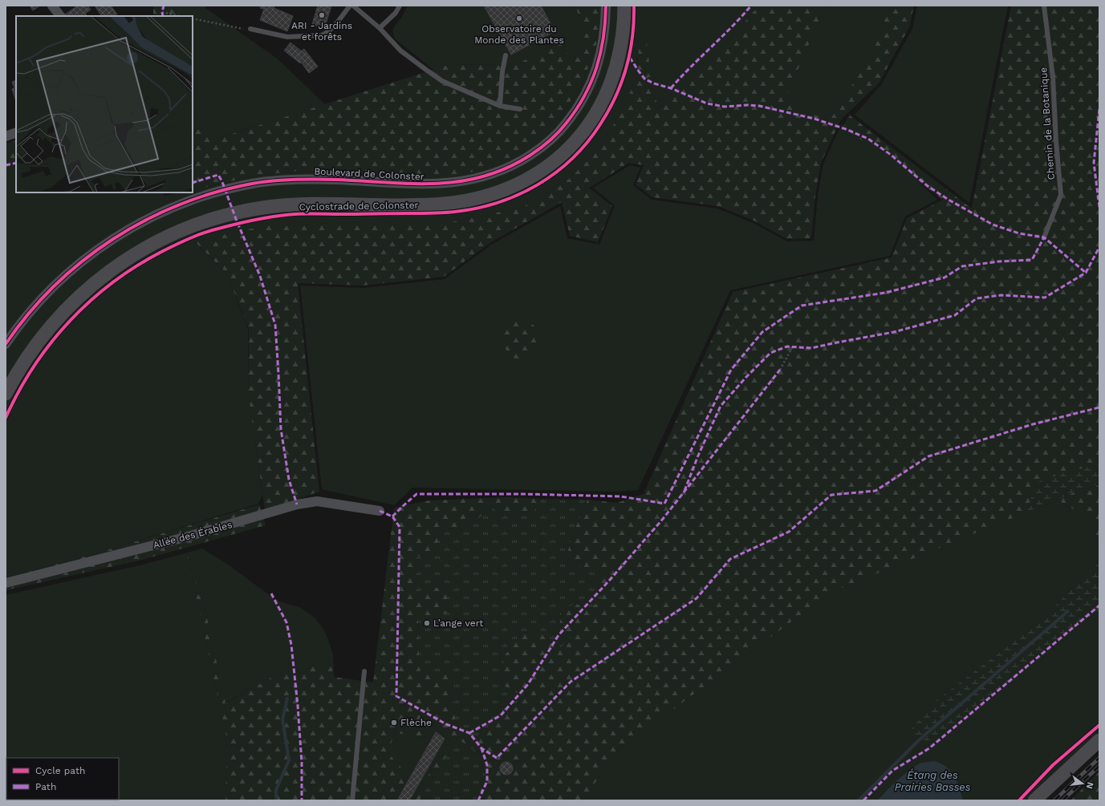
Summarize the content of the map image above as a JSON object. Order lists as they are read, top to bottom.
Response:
{
  "streets": {
    "street": ["Boulevard de Colonster", "Allée des Érables"],
    "lane": ["Chemin de la Botanique"],
    "cycle path": ["Cyclostrade de Colonster"]
  },
  "water": ["Étang des Prairies Basses"],
  "places": [
    "ARI - Jardins et forêts",
    "Observatoire du Monde des Plantes",
    "L’ange vert",
    "Flèche"
  ],
  "legend": ["Cycle path", "Path"],
  "north": "right"
}
